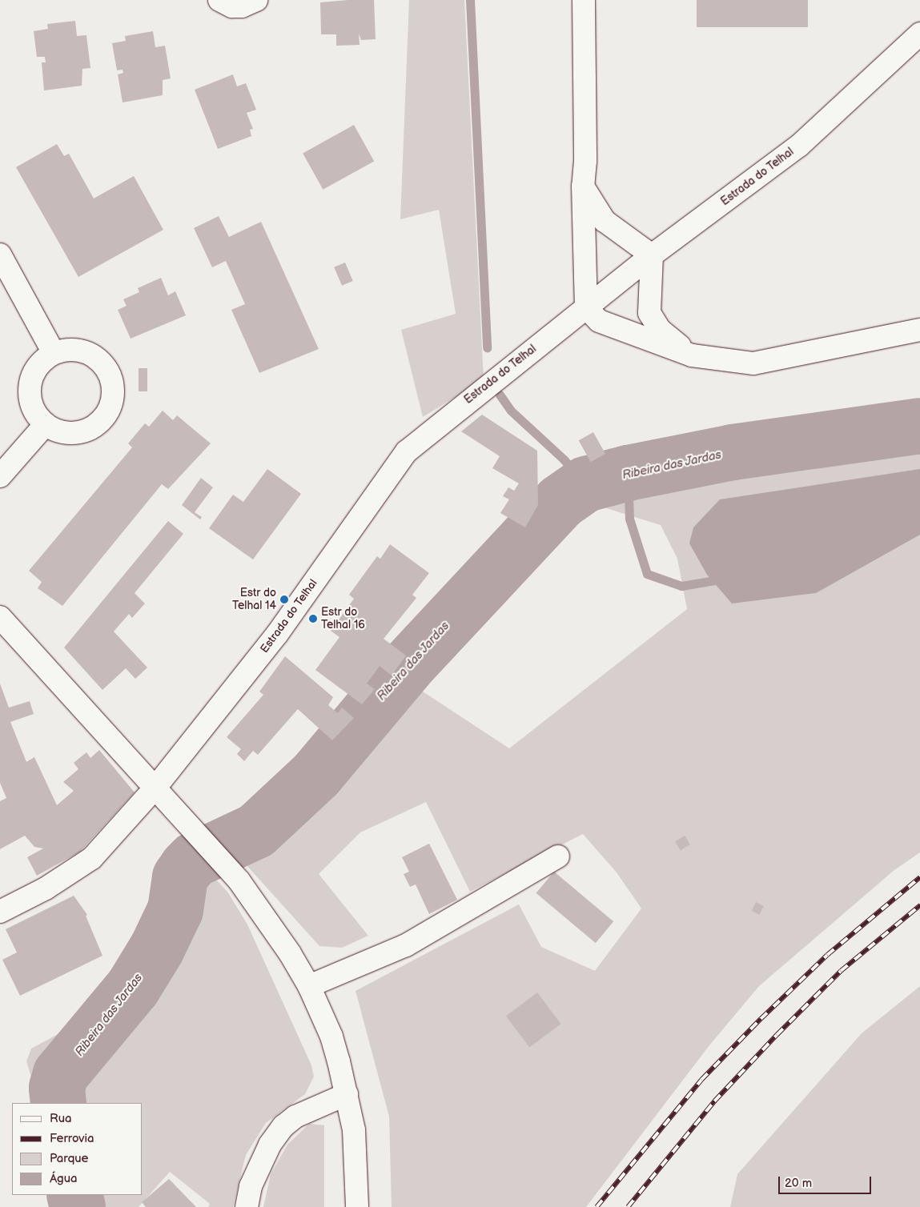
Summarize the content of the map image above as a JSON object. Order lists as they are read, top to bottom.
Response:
{
  "streets": {
    "street": ["Estrada do Telhal"]
  },
  "water": ["Ribeira das Jardas"],
  "places": ["Estr do Telhal 14", "Estr do Telhal 16"],
  "legend": [
    "Rua",
    "Ferrovia",
    "Parque",
    "Água"
  ],
  "scale_bar": "20 m"
}
